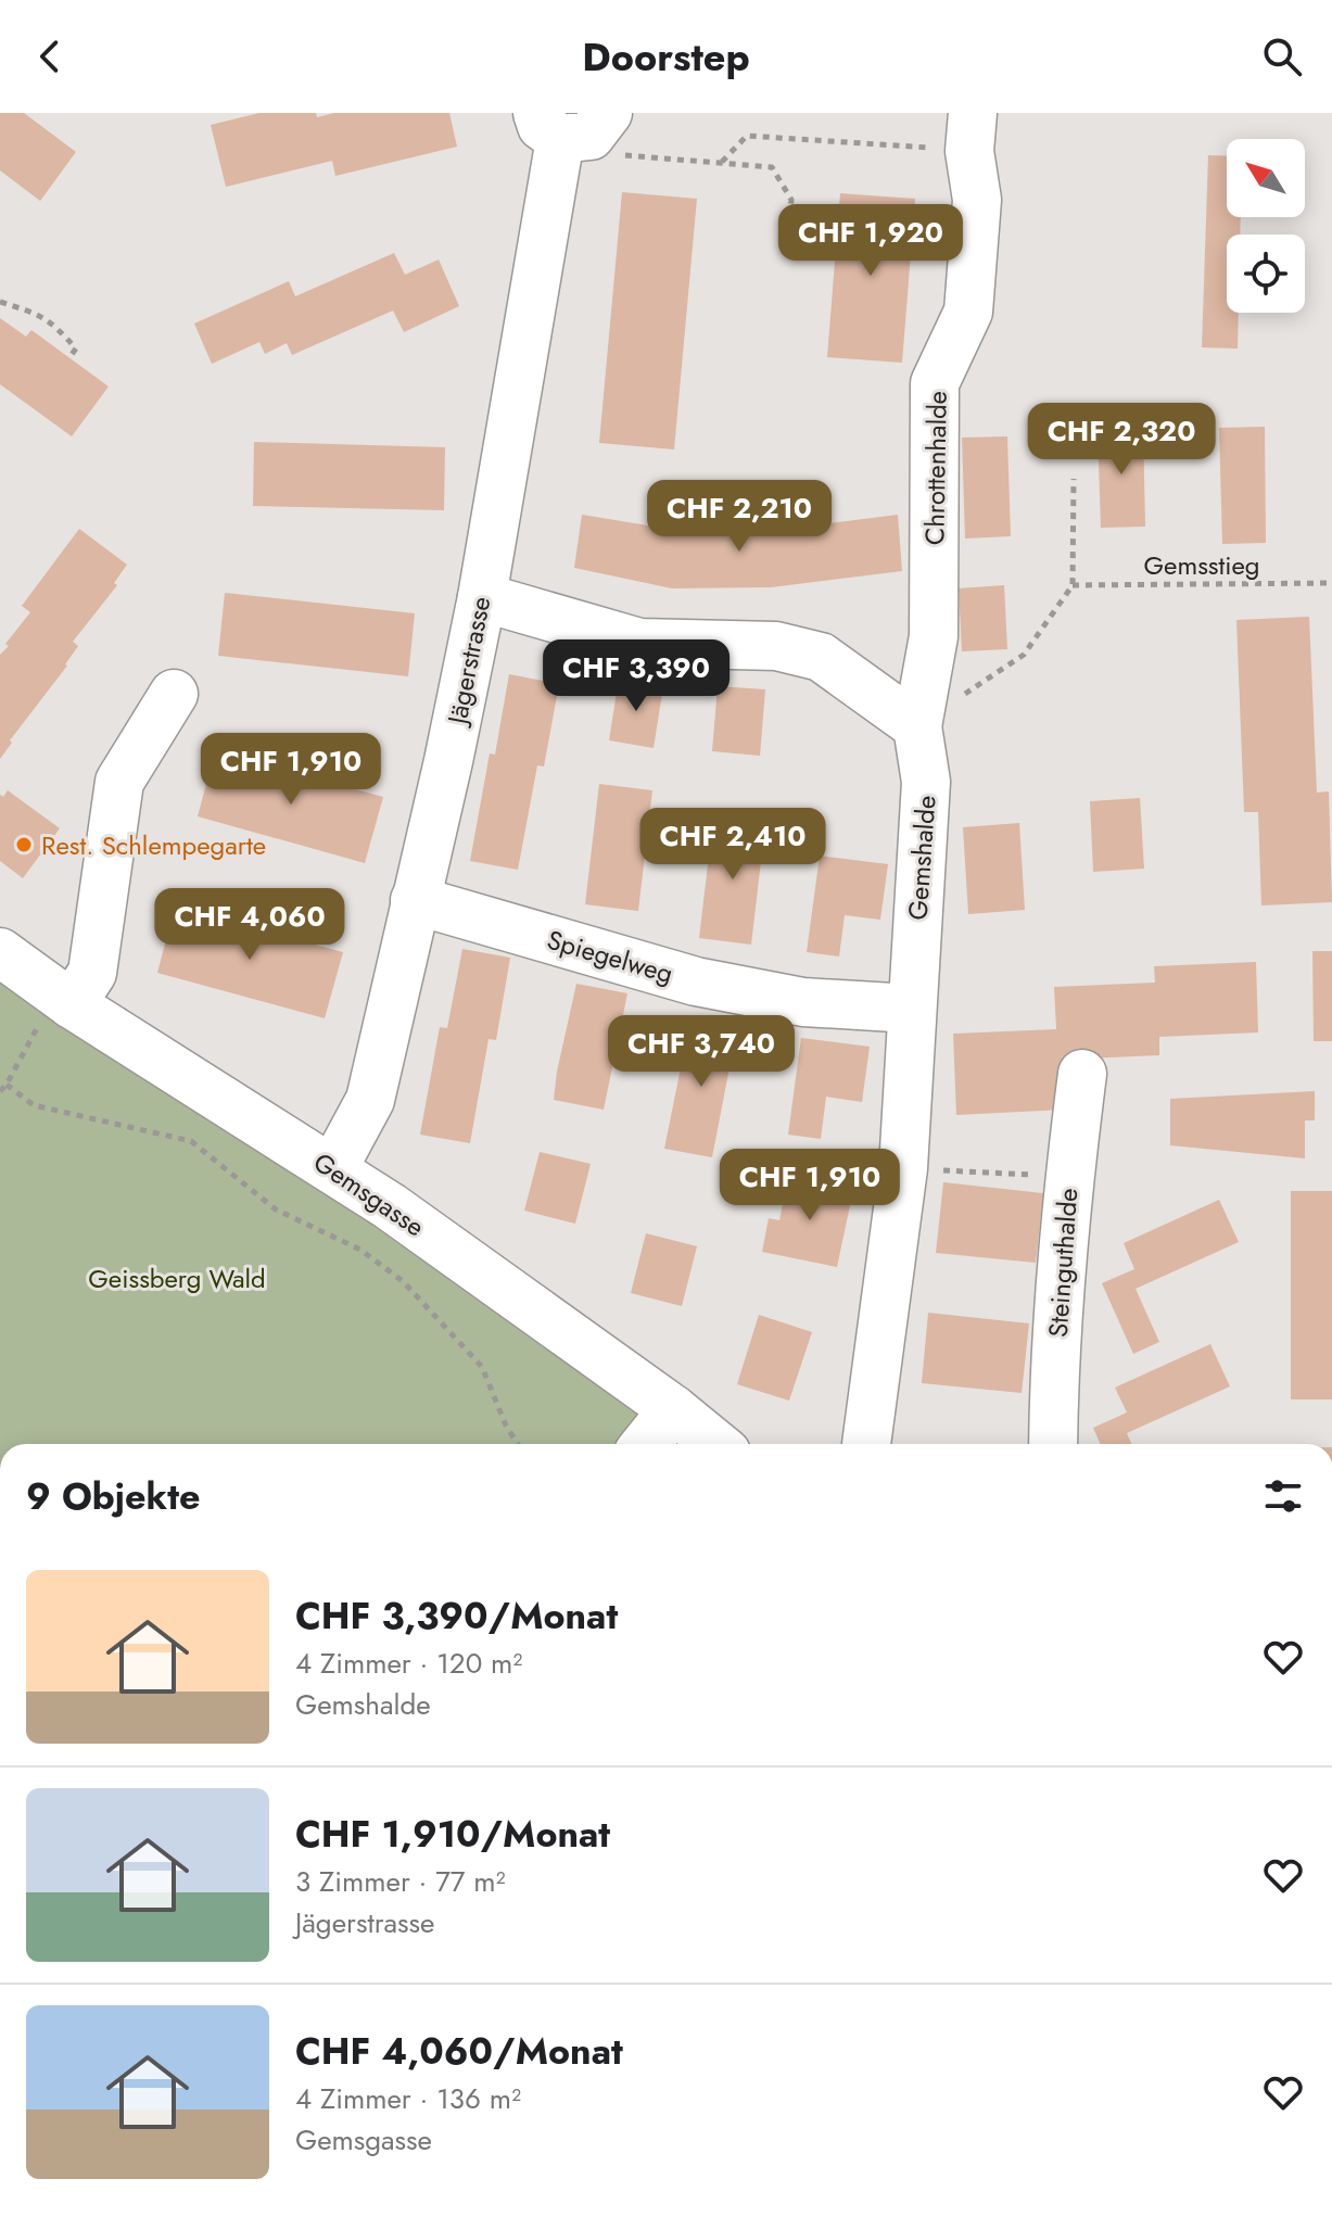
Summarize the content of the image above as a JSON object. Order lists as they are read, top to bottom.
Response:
{
  "streets": {
    "street": [
      "Chrottenhalde",
      "Jägerstrasse",
      "Gemshalde",
      "Spiegelweg",
      "Gemsgasse",
      "Steinguthalde"
    ],
    "path": ["Gemsstieg"]
  },
  "crossings": [
    ["Chrottenhalde", "Gemshalde"],
    ["Jägerstrasse", "Spiegelweg"],
    ["Jägerstrasse", "Gemsgasse"],
    ["Gemshalde", "Spiegelweg"]
  ],
  "parks": ["Geissberg Wald"],
  "places": ["Rest. Schlempegarte"],
  "north": "top left",
  "page": {
    "header": "Doorstep",
    "price": [
      "CHF 1,920",
      "CHF 2,320",
      "CHF 2,210",
      "CHF 3,390",
      "CHF 1,910",
      "CHF 2,410",
      "CHF 4,060",
      "CHF 3,740",
      "CHF 1,910"
    ],
    "heading": "9 Objekte",
    "list": [
      {
        "name": "CHF 3,390/Monat",
        "note": "4 Zimmer · 120 m² · Gemshalde"
      },
      {
        "name": "CHF 1,910/Monat",
        "note": "3 Zimmer · 77 m² · Jägerstrasse"
      },
      {
        "name": "CHF 4,060/Monat",
        "note": "4 Zimmer · 136 m² · Gemsgasse"
      }
    ]
  }
}
